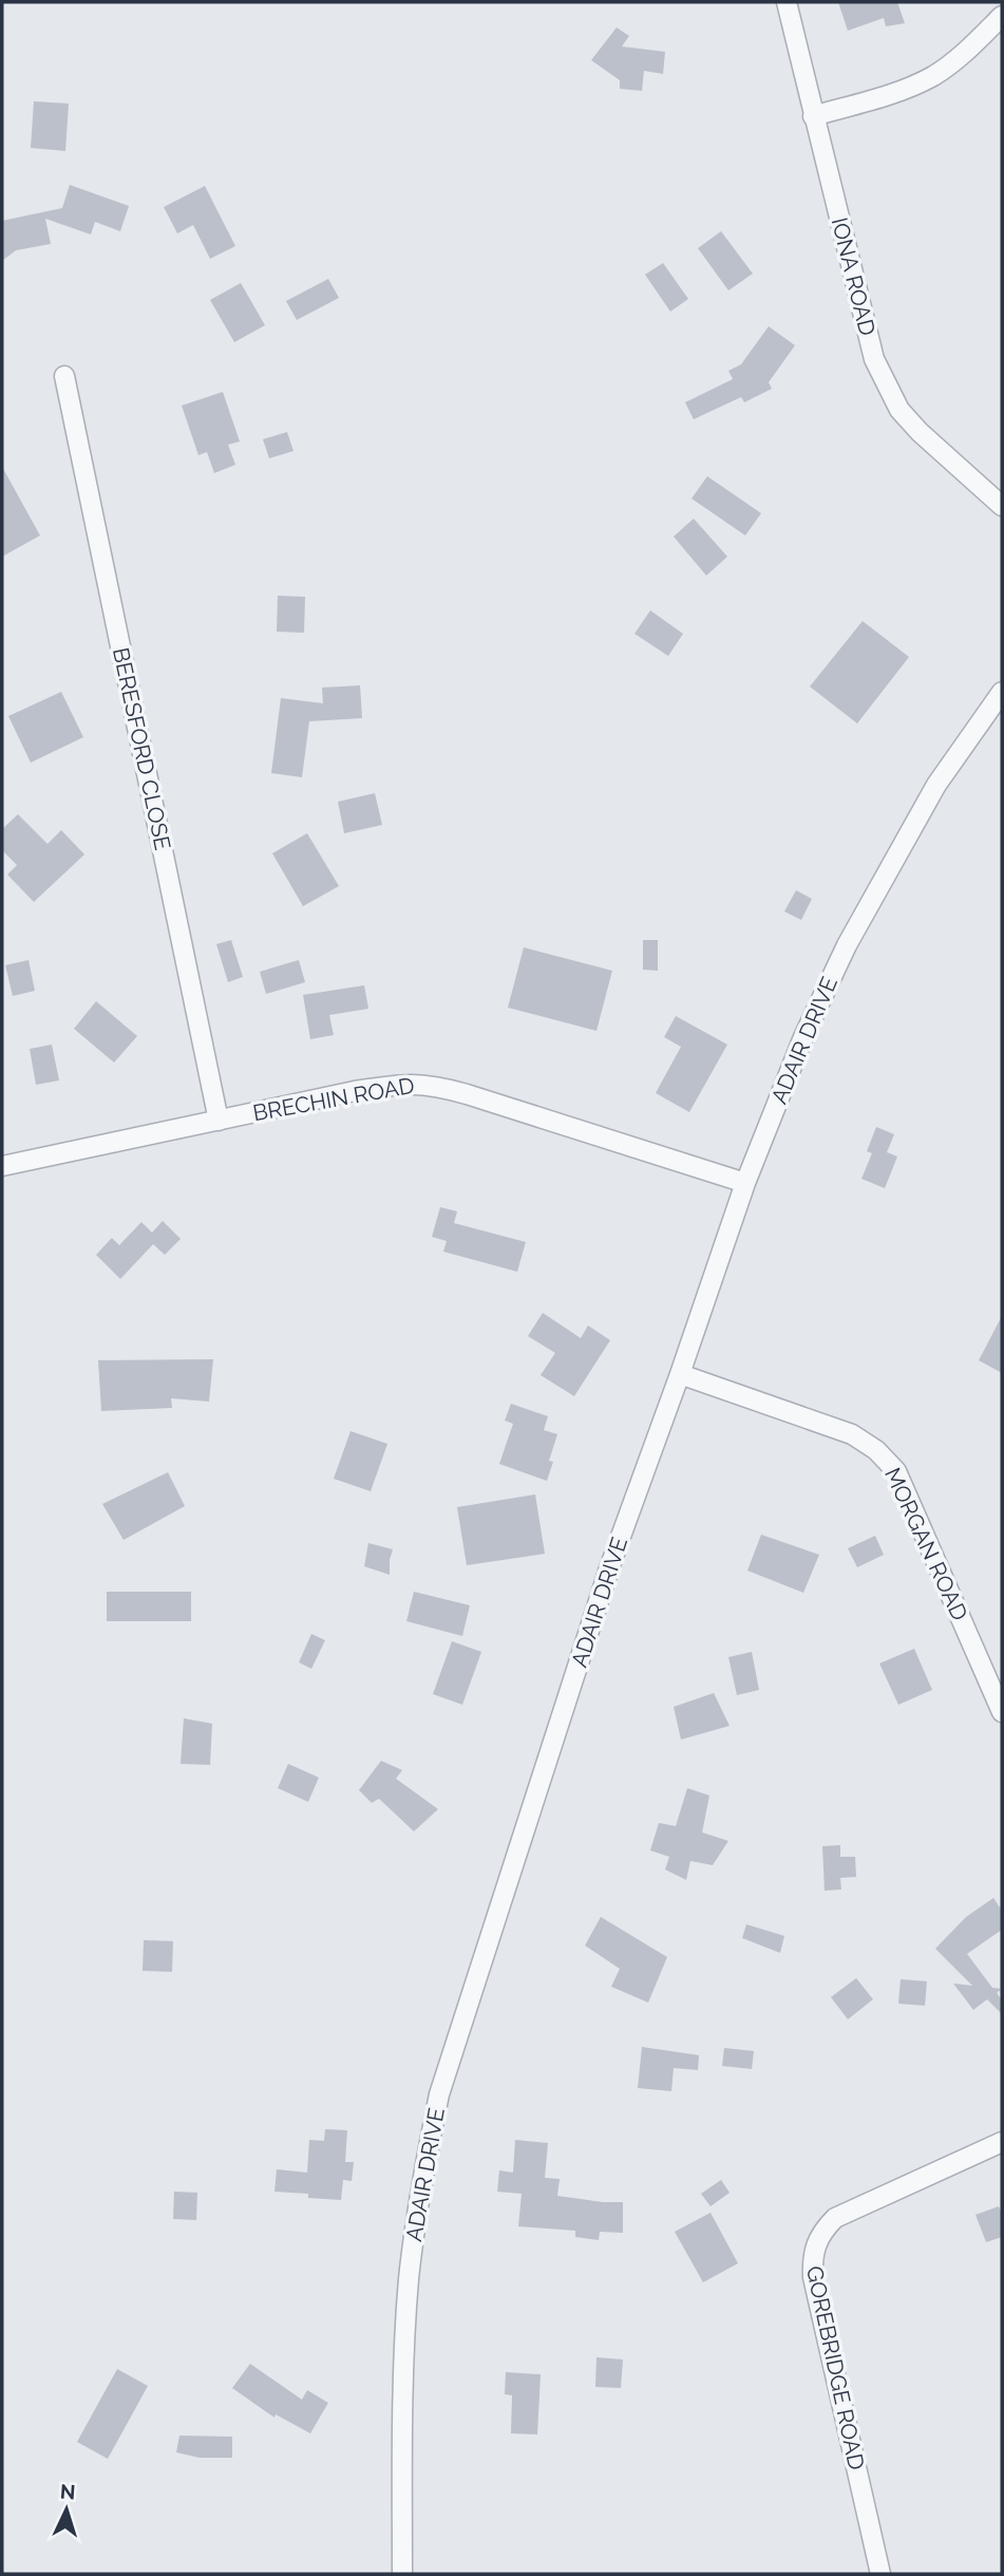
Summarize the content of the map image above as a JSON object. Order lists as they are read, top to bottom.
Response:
{
  "streets": {
    "street": [
      "IONA ROAD",
      "BERESFORD CLOSE",
      "ADAIR DRIVE",
      "BRECHIN ROAD",
      "MORGAN ROAD",
      "GOREBRIDGE ROAD"
    ]
  },
  "crossings": [
    ["BERESFORD CLOSE", "BRECHIN ROAD"],
    ["ADAIR DRIVE", "BRECHIN ROAD"],
    ["ADAIR DRIVE", "MORGAN ROAD"]
  ],
  "north": "top"
}
